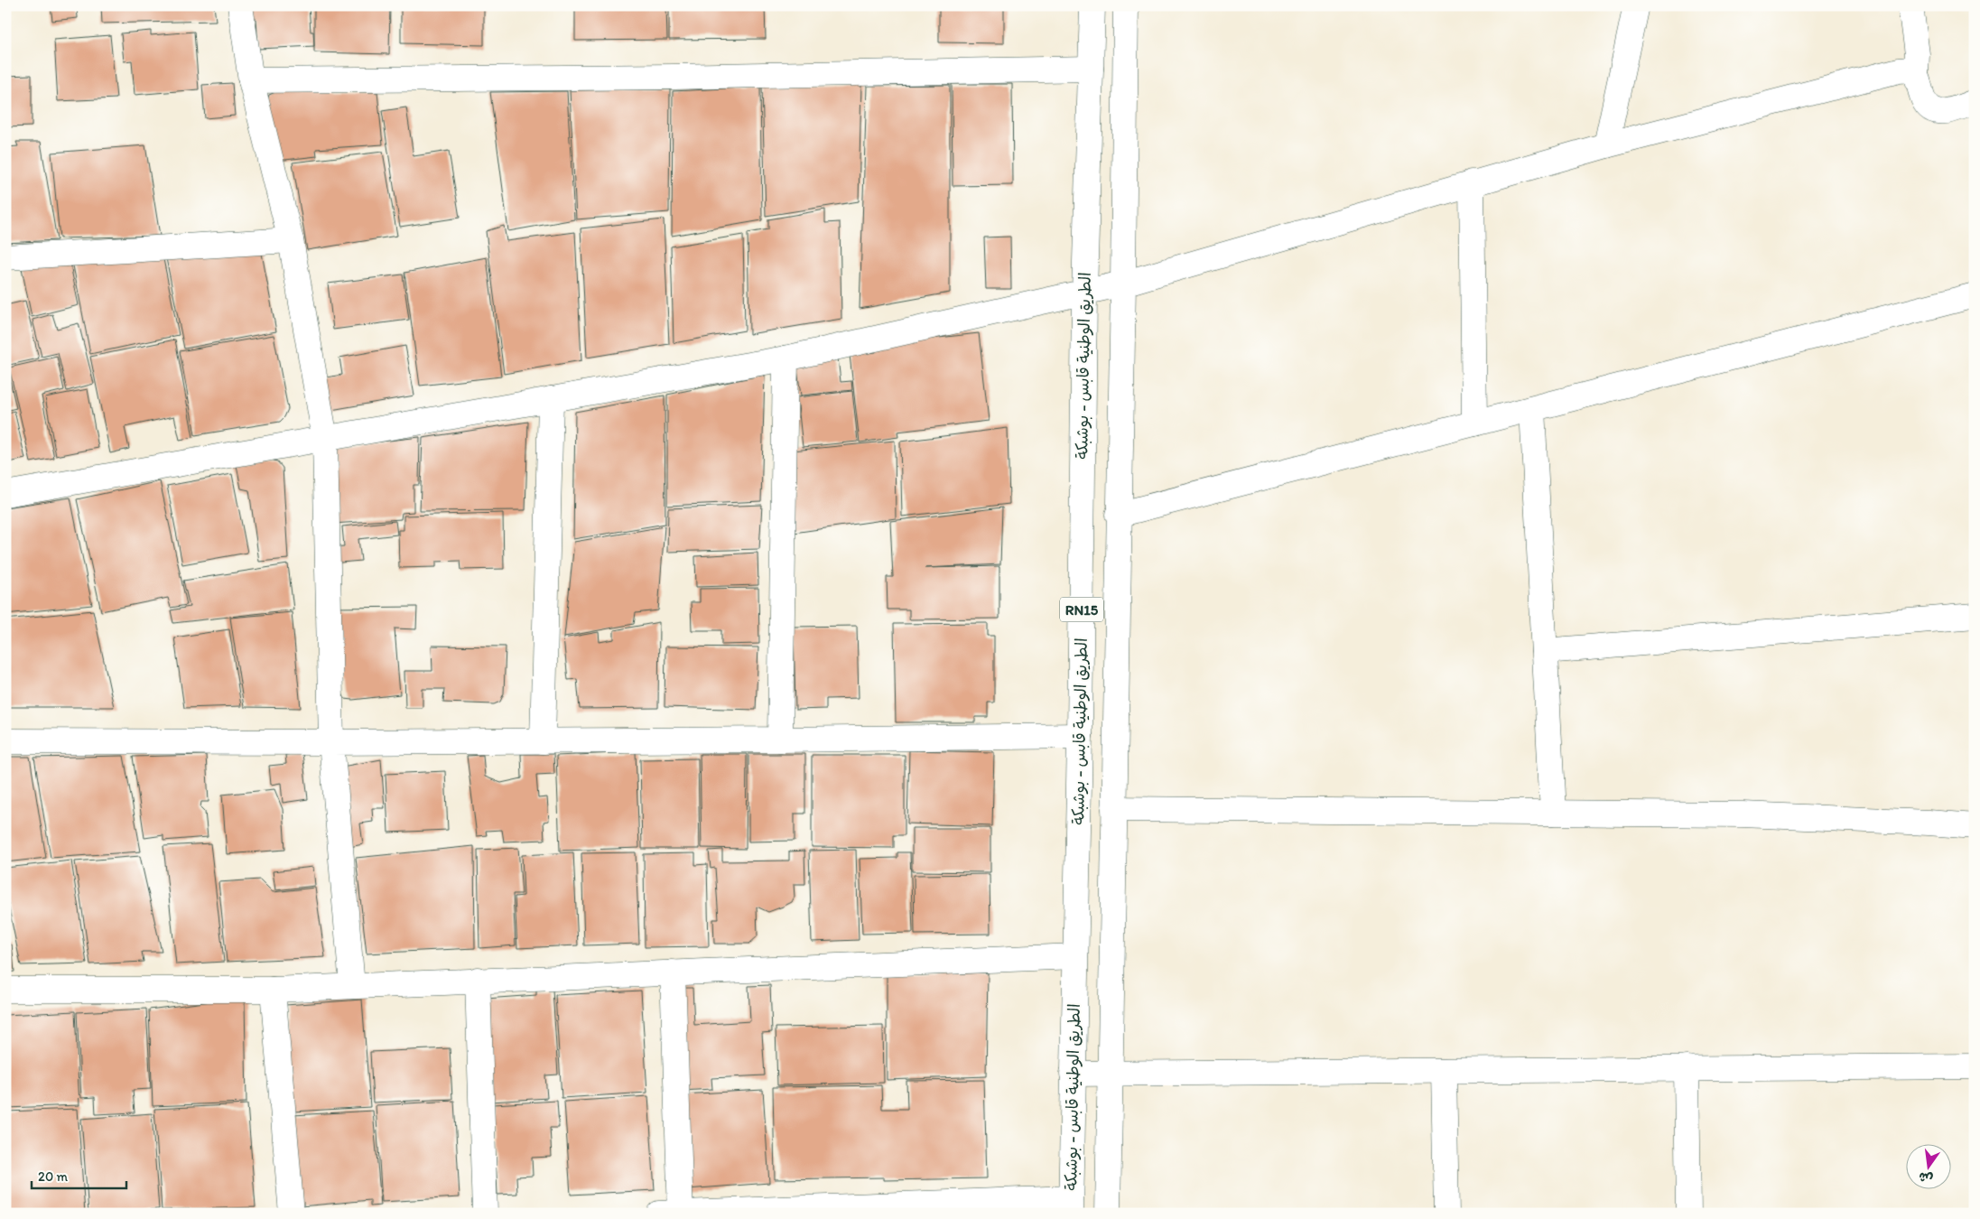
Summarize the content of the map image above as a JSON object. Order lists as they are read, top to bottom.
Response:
{
  "streets": {
    "street": ["الطريق الوطنية قابس - بوشبكة", "RN15"]
  },
  "scale_bar": "20 m",
  "north": "bottom"
}
